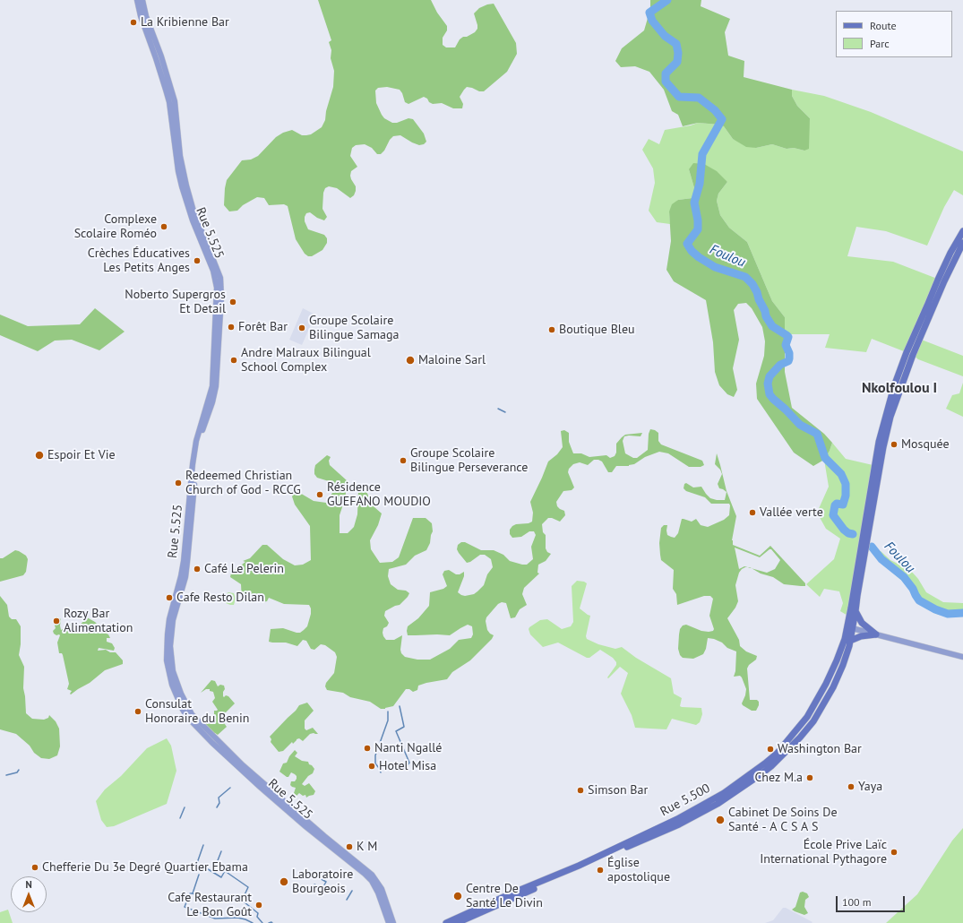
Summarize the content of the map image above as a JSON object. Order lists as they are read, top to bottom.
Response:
{
  "streets": {
    "main road": ["Rue 5.500"],
    "street": ["Rue 5.525"]
  },
  "districts": ["Nkolfoulou I"],
  "water": ["Foulou"],
  "places": [
    "La Kribienne Bar",
    "Complexe Scolaire Roméo",
    "Crèches Éducatives Les Petits Anges",
    "Noberto Supergros Et Detail",
    "Forêt Bar",
    "Groupe Scolaire Bilingue Samaga",
    "Boutique Bleu",
    "Andre Malraux Bilingual School Complex",
    "Maloine Sarl",
    "Mosquée",
    "Espoir Et Vie",
    "Groupe Scolaire Bilingue Perseverance",
    "Redeemed Christian Church of God - RCCG",
    "Résidence GUEFANO MOUDIO",
    "Vallée verte",
    "Café Le Pelerin",
    "Cafe Resto Dilan",
    "Rozy Bar Alimentation",
    "Consulat Honoraire du Benin",
    "Nanti Ngallé",
    "Washington Bar",
    "Hotel Misa",
    "Chez M.a",
    "Yaya",
    "Simson Bar",
    "Cabinet De Soins De Santé - A C S A S",
    "K M",
    "École Prive Laïc International Pythagore",
    "Chefferie Du 3e Degré Quartier Ebama",
    "Église apostolique",
    "Laboratoire Bourgeois",
    "Centre De Santé Le Divin",
    "Cafe Restaurant Le Bon Goût"
  ],
  "legend": ["Route", "Parc"],
  "scale_bar": "100 m",
  "north": "top"
}
